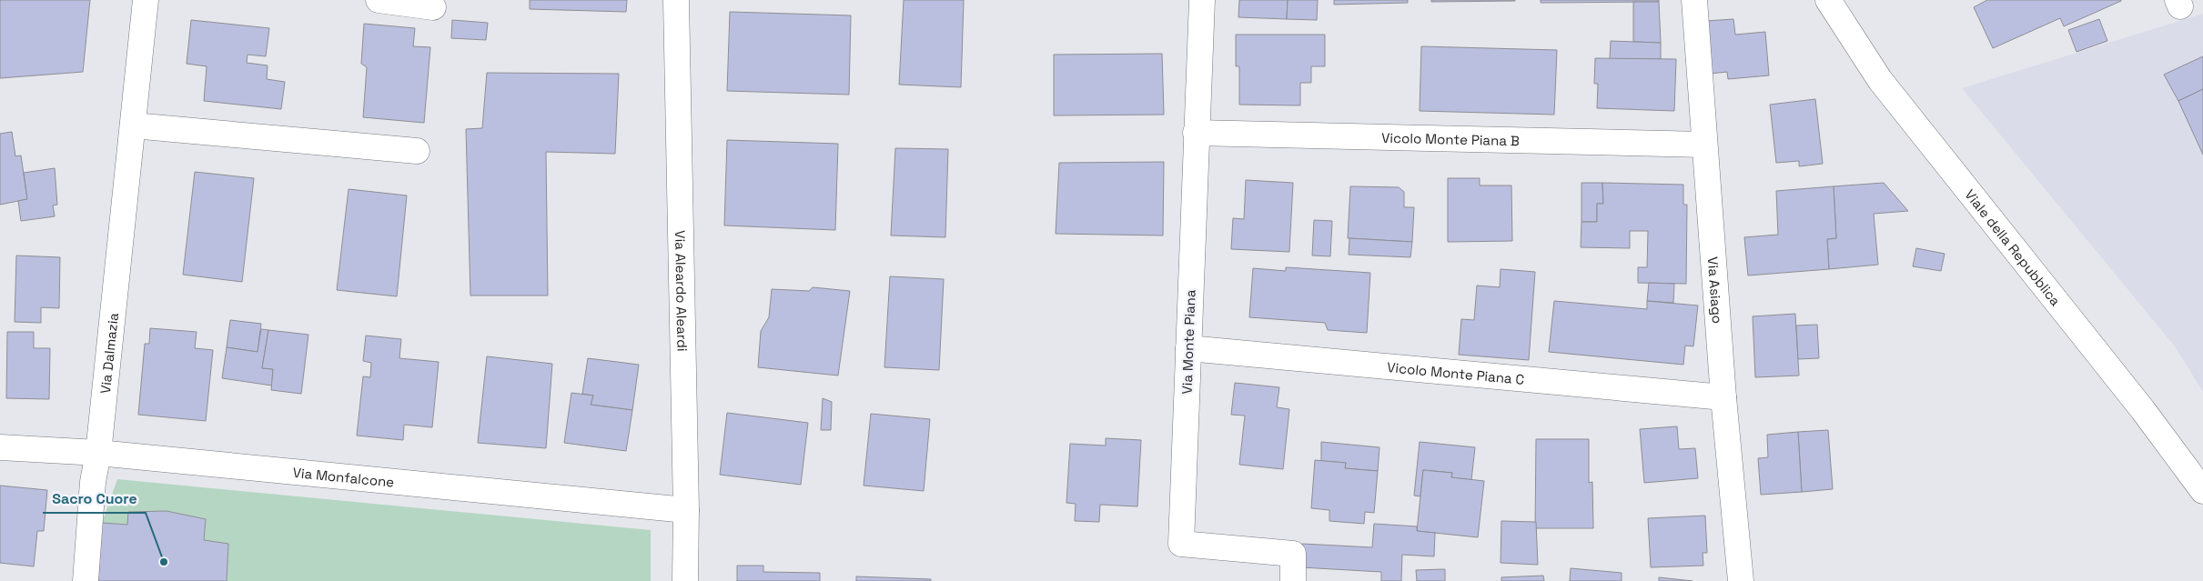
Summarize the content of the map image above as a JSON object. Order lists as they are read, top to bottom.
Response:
{
  "streets": {
    "street": [
      "Vicolo Monte Piana B",
      "Viale della Repubblica",
      "Via Aleardo Aleardi",
      "Via Asiago",
      "Via Monte Piana",
      "Via Dalmazia",
      "Vicolo Monte Piana C",
      "Via Monfalcone"
    ]
  },
  "crossings": [
    ["Vicolo Monte Piana B", "Via Asiago"],
    ["Vicolo Monte Piana B", "Via Monte Piana"],
    ["Via Aleardo Aleardi", "Via Monfalcone"],
    ["Via Asiago", "Vicolo Monte Piana C"],
    ["Via Monte Piana", "Vicolo Monte Piana C"],
    ["Via Dalmazia", "Via Monfalcone"]
  ],
  "places": ["Sacro Cuore"]
}
